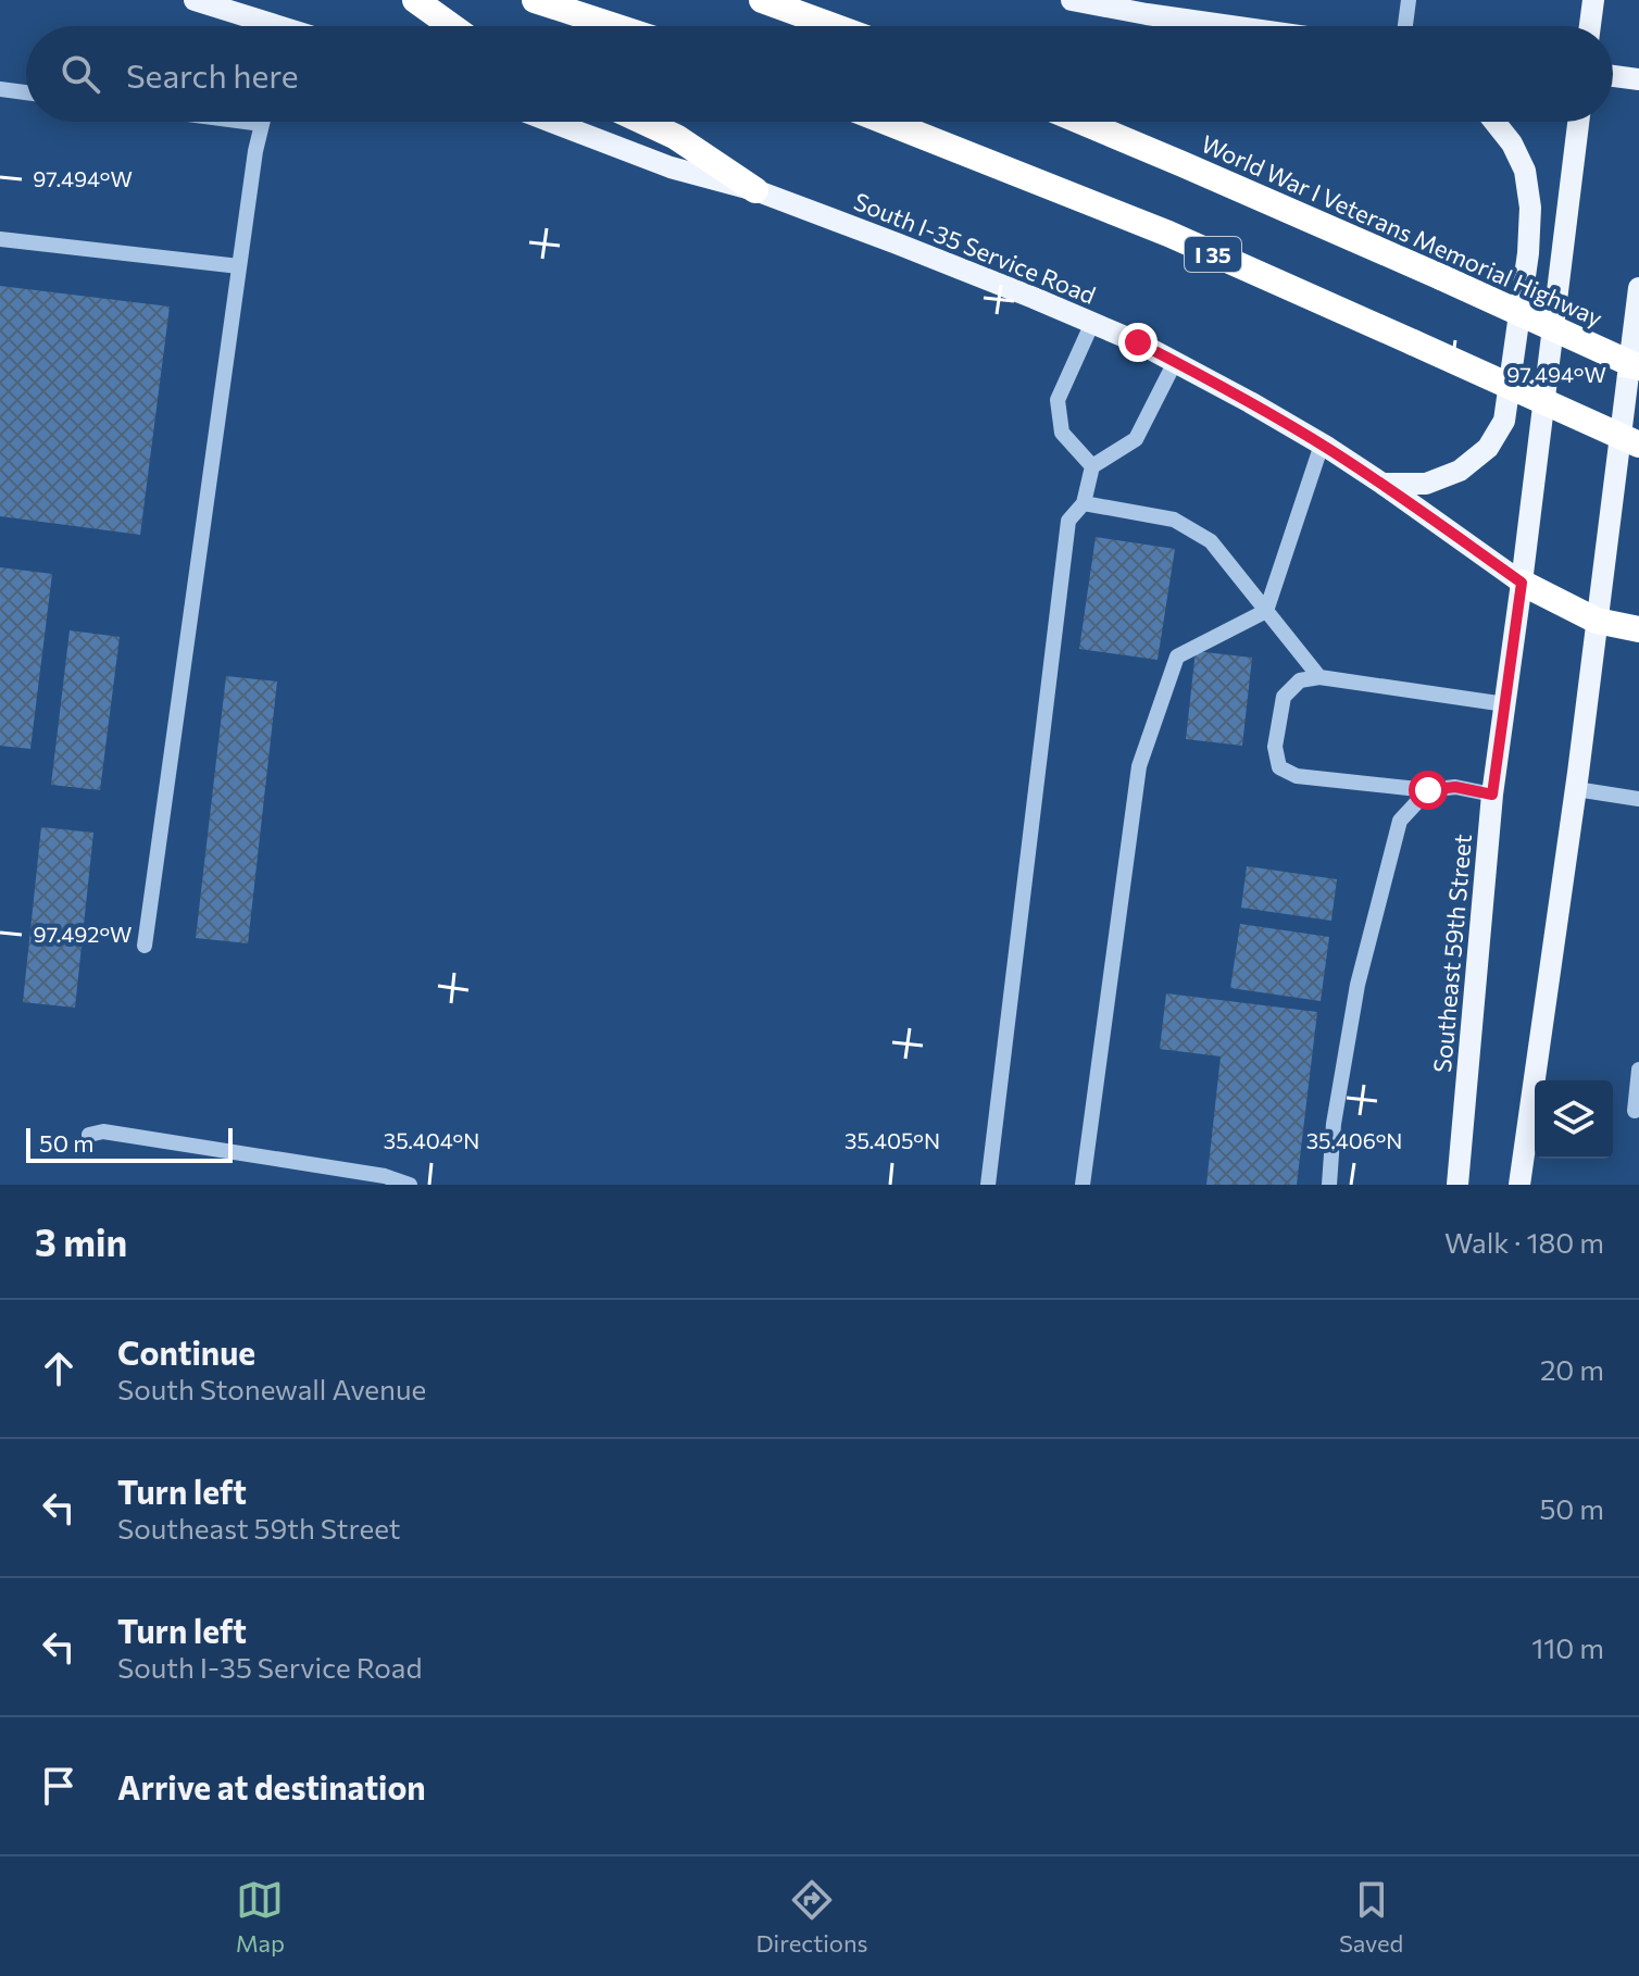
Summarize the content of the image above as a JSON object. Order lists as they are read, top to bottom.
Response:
{
  "streets": {
    "highway": ["World War I Veterans Memorial Highway", "I 35"],
    "main road": ["South I-35 Service Road", "Southeast 59th Street"]
  },
  "crossings": [
    ["South I-35 Service Road", "Southeast 59th Street"]
  ],
  "scale_bar": "50 m",
  "page": {
    "search": "Search here",
    "scale": "50 m",
    "heading": ["3 min", "Walk · 180 m"],
    "list": [
      ["Continue", "South Stonewall Avenue", "20 m"],
      ["Turn left", "Southeast 59th Street", "50 m"],
      ["Turn left", "South I-35 Service Road", "110 m"],
      "Arrive at destination"
    ],
    "nav": ["Map", "Directions", "Saved"]
  },
  "coordinates": [
    "97.494°W",
    "97.492°W",
    "35.404°N",
    "35.405°N",
    "35.406°N"
  ]
}
